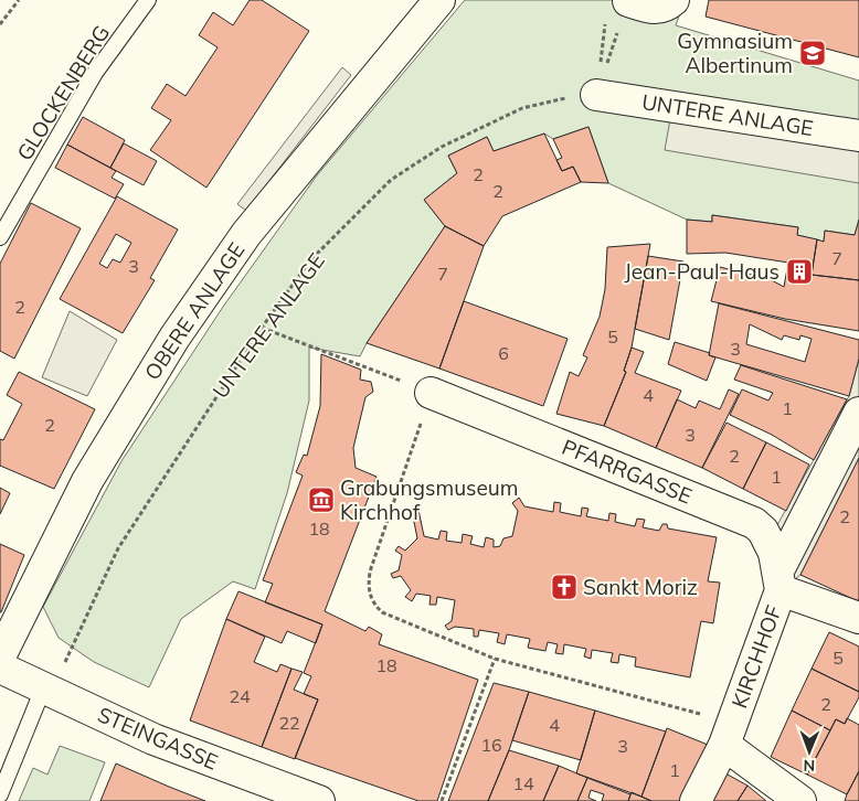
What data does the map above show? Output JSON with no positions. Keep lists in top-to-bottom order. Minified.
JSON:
{"streets":{"street":["UNTERE ANLAGE","OBERE ANLAGE","PFARRGASSE","KIRCHHOF","STEINGASSE"],"lane":["GLOCKENBERG"]},"crossings":[["PFARRGASSE","KIRCHHOF"]],"places":{"school or university":["Gymnasium Albertinum"],"building":["Jean-Paul-Haus"],"museum":["Grabungsmuseum Kirchhof"],"church":["Sankt Moriz"]},"house_numbers":["2","2","7","3","7","2","5","3","6","4","1","2","3","2","1","2","18","5","18","24","2","22","4","16","3","1","14"],"north":"bottom"}
